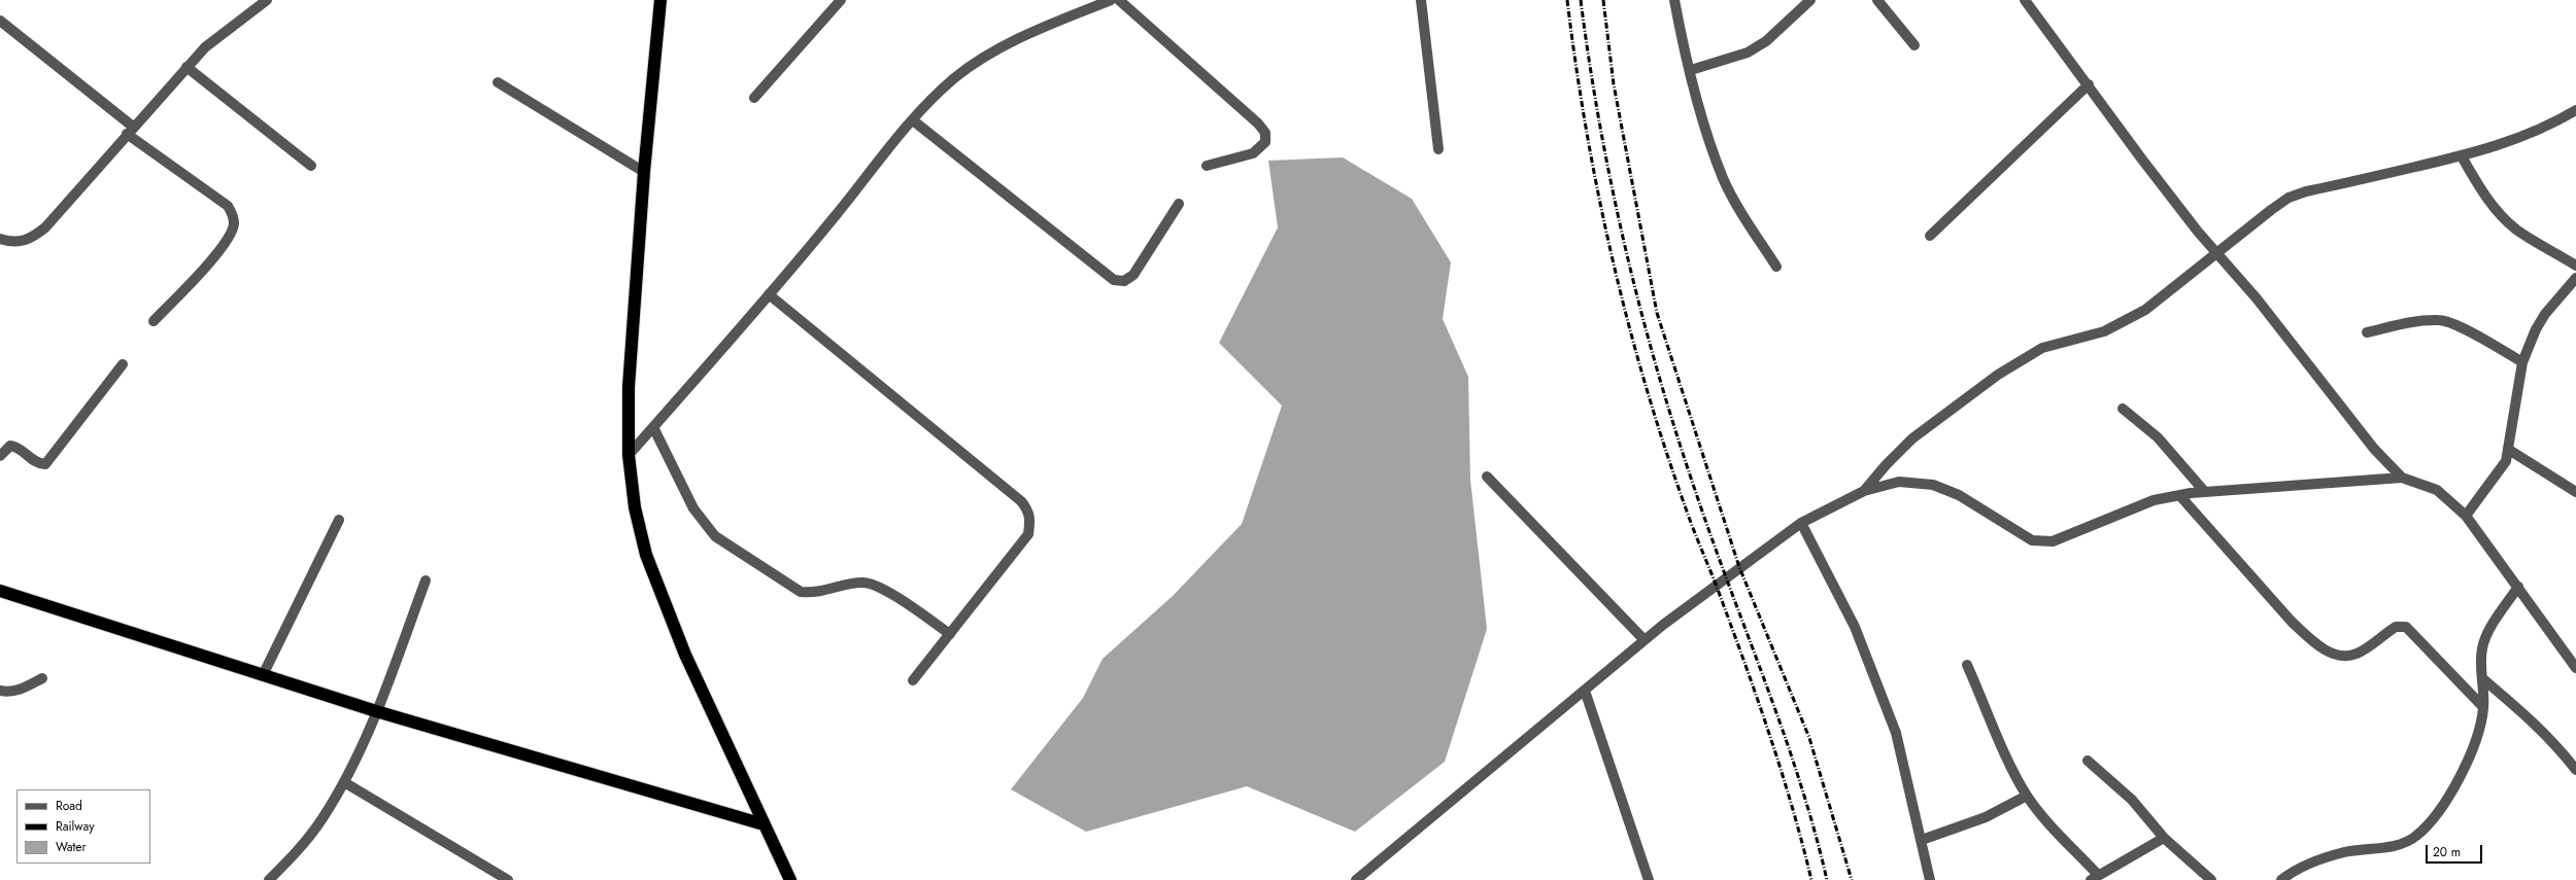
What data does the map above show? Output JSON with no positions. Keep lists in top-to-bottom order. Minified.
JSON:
{"legend":["Road","Railway","Water"],"scale_bar":"20 m"}
